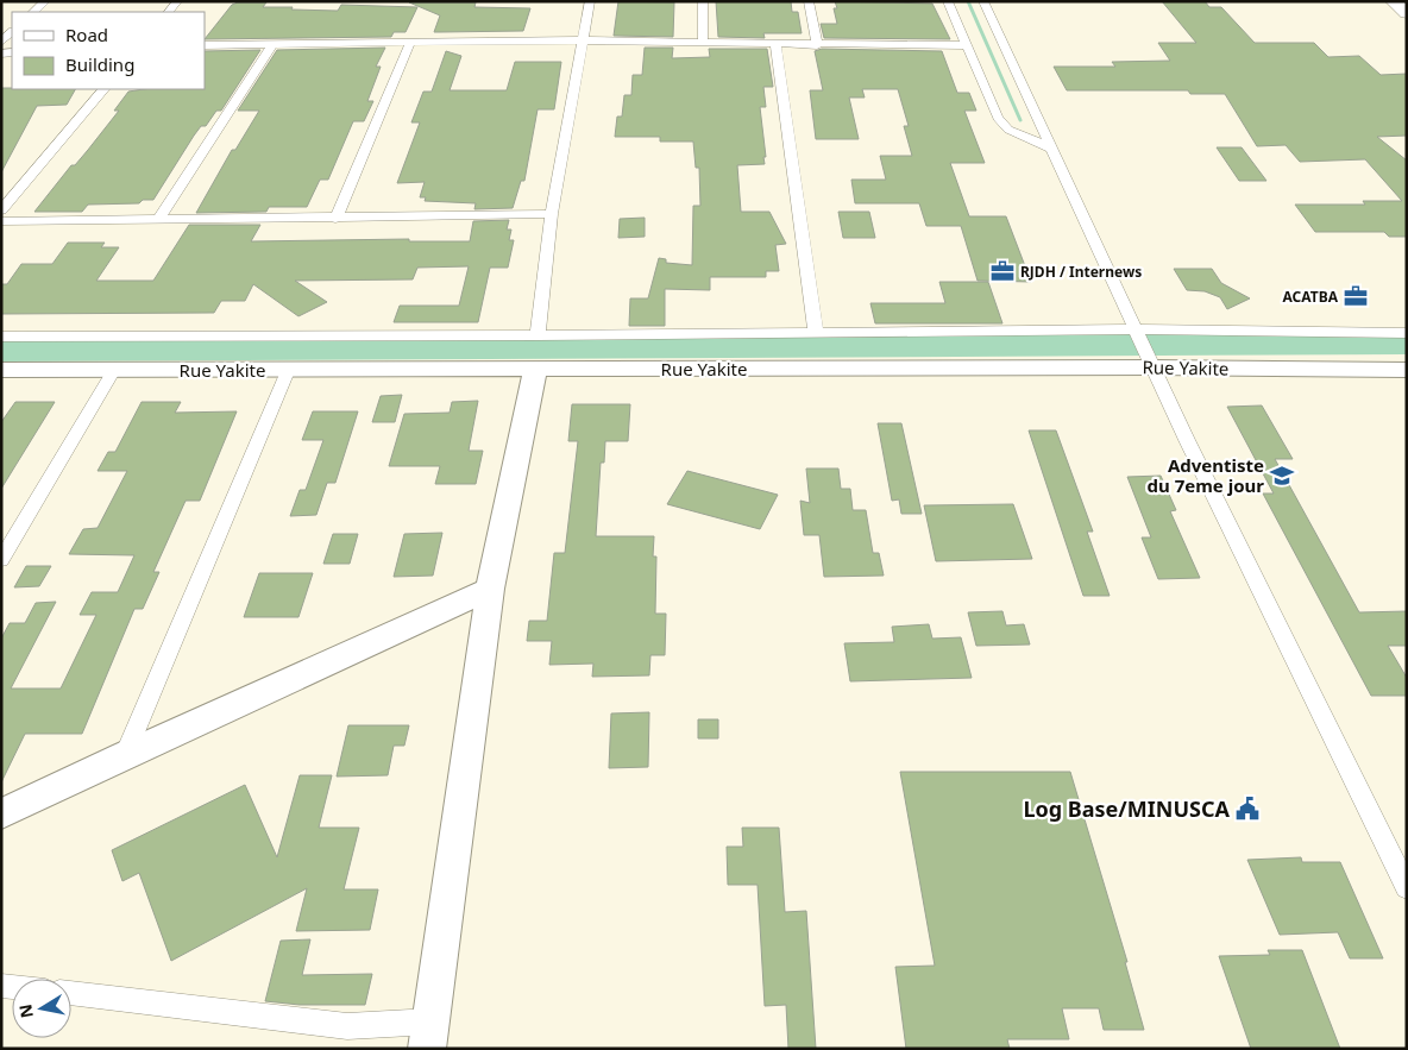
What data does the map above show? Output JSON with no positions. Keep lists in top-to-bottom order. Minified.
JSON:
{"streets":{"main road":["Rue Yakite"]},"places":{"office":["RJDH / Internews","ACATBA"],"school or university":["Adventiste du 7eme jour"],"public building":["Log Base/MINUSCA"]},"legend":["Road","Building"],"north":"left"}
